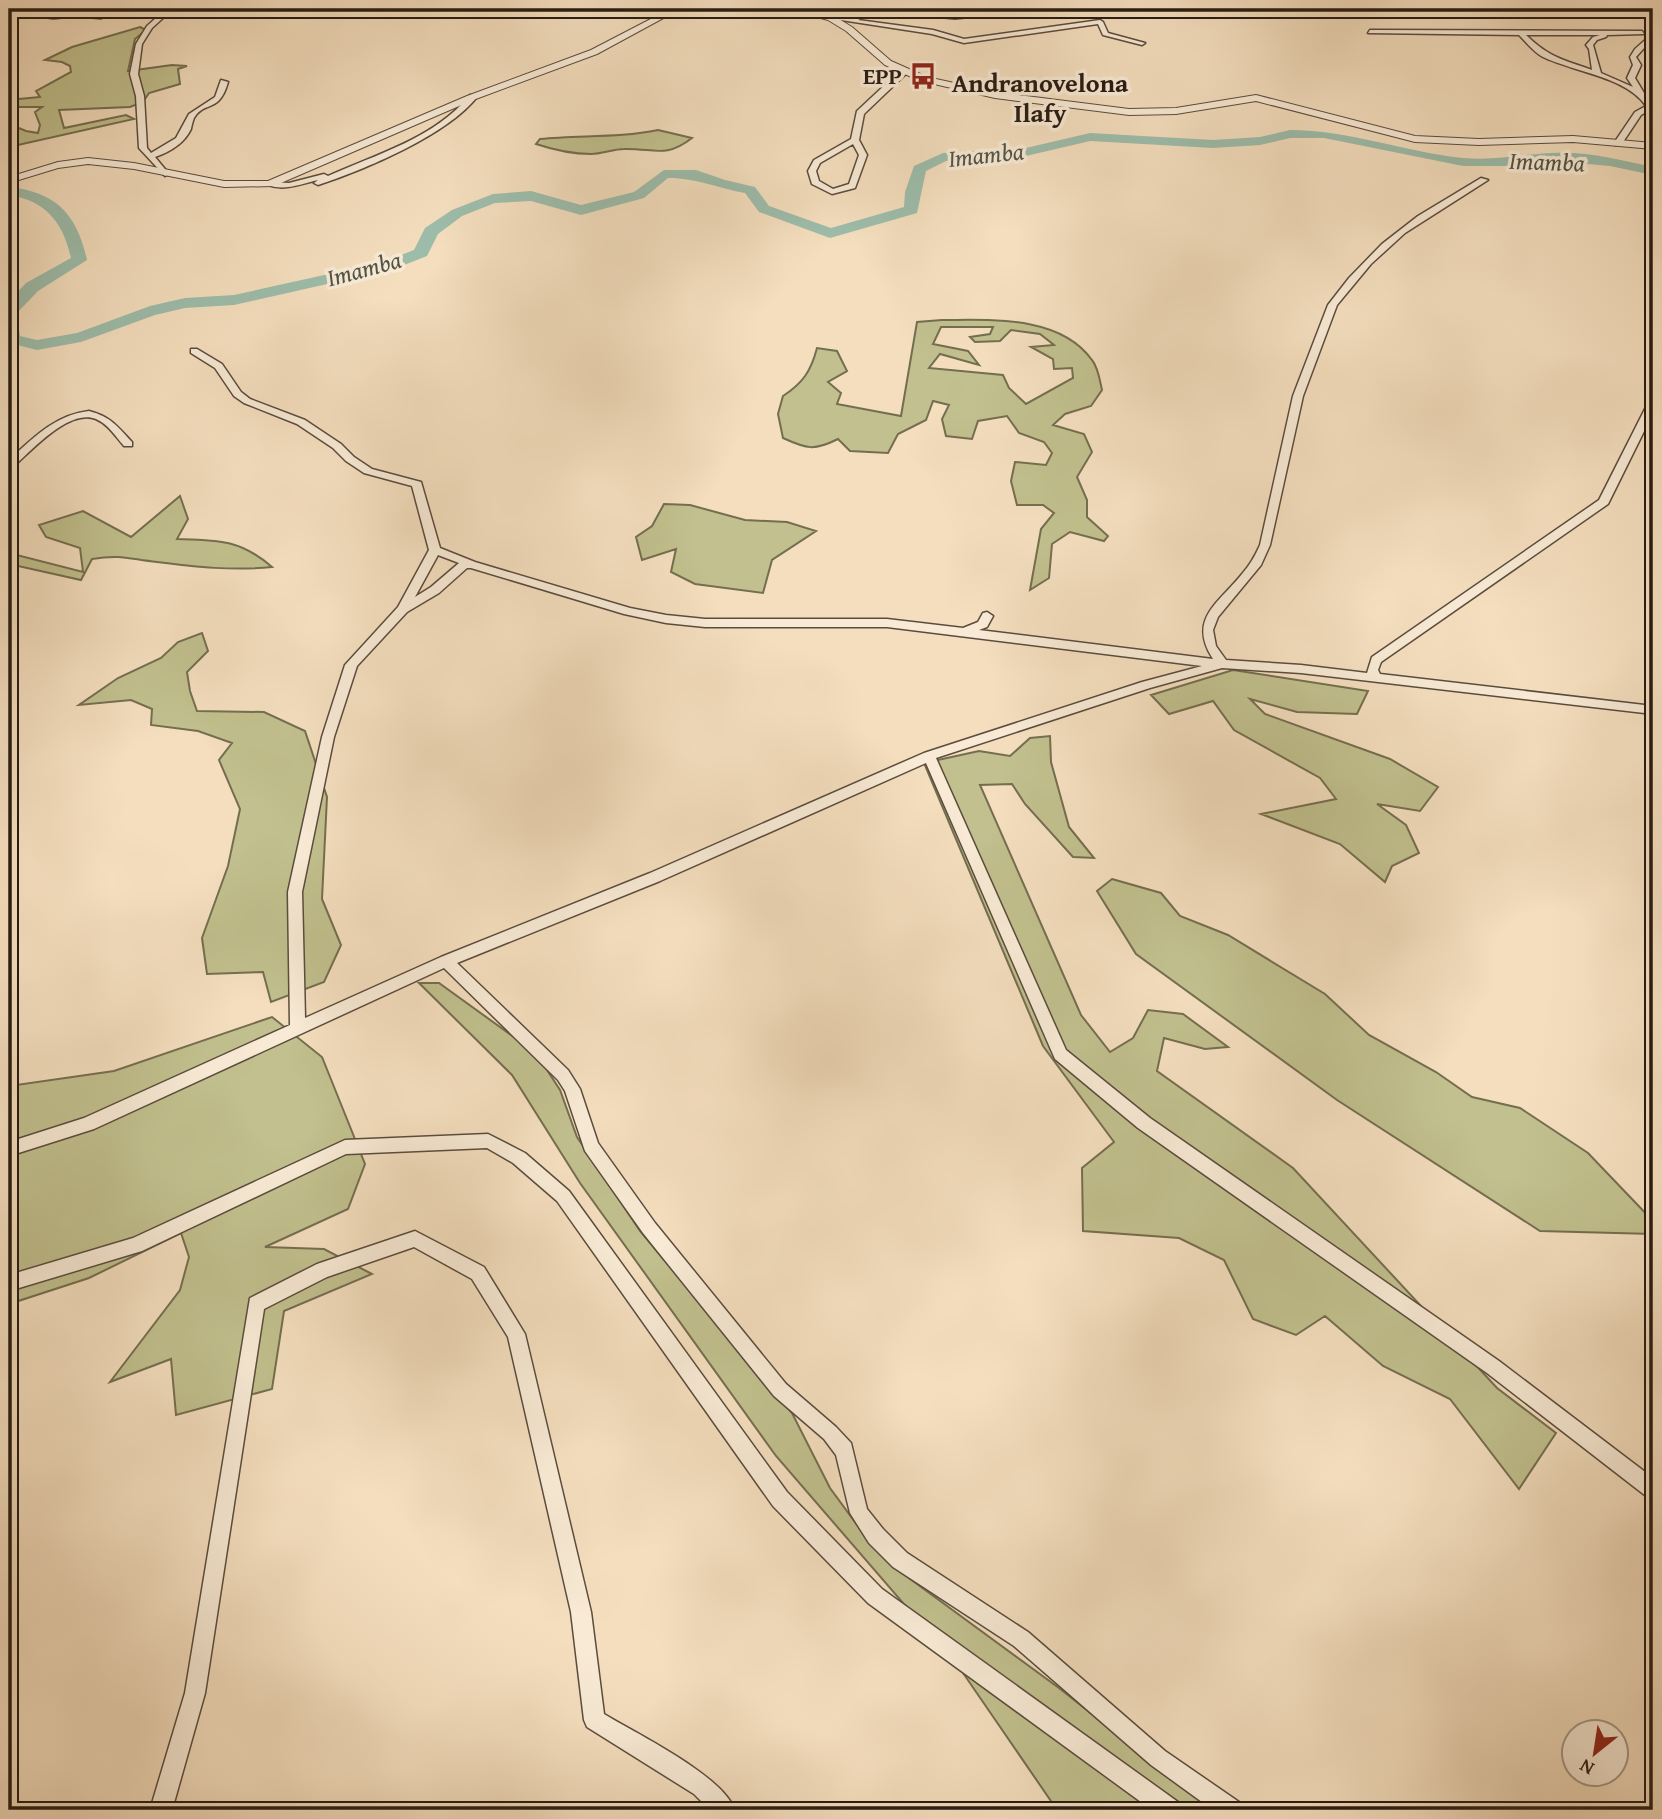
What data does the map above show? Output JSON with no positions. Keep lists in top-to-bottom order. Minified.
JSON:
{"districts":["Andranovelona Ilafy"],"water":["Imamba"],"places":{"bus stop":["EPP"]},"north":"bottom left"}
